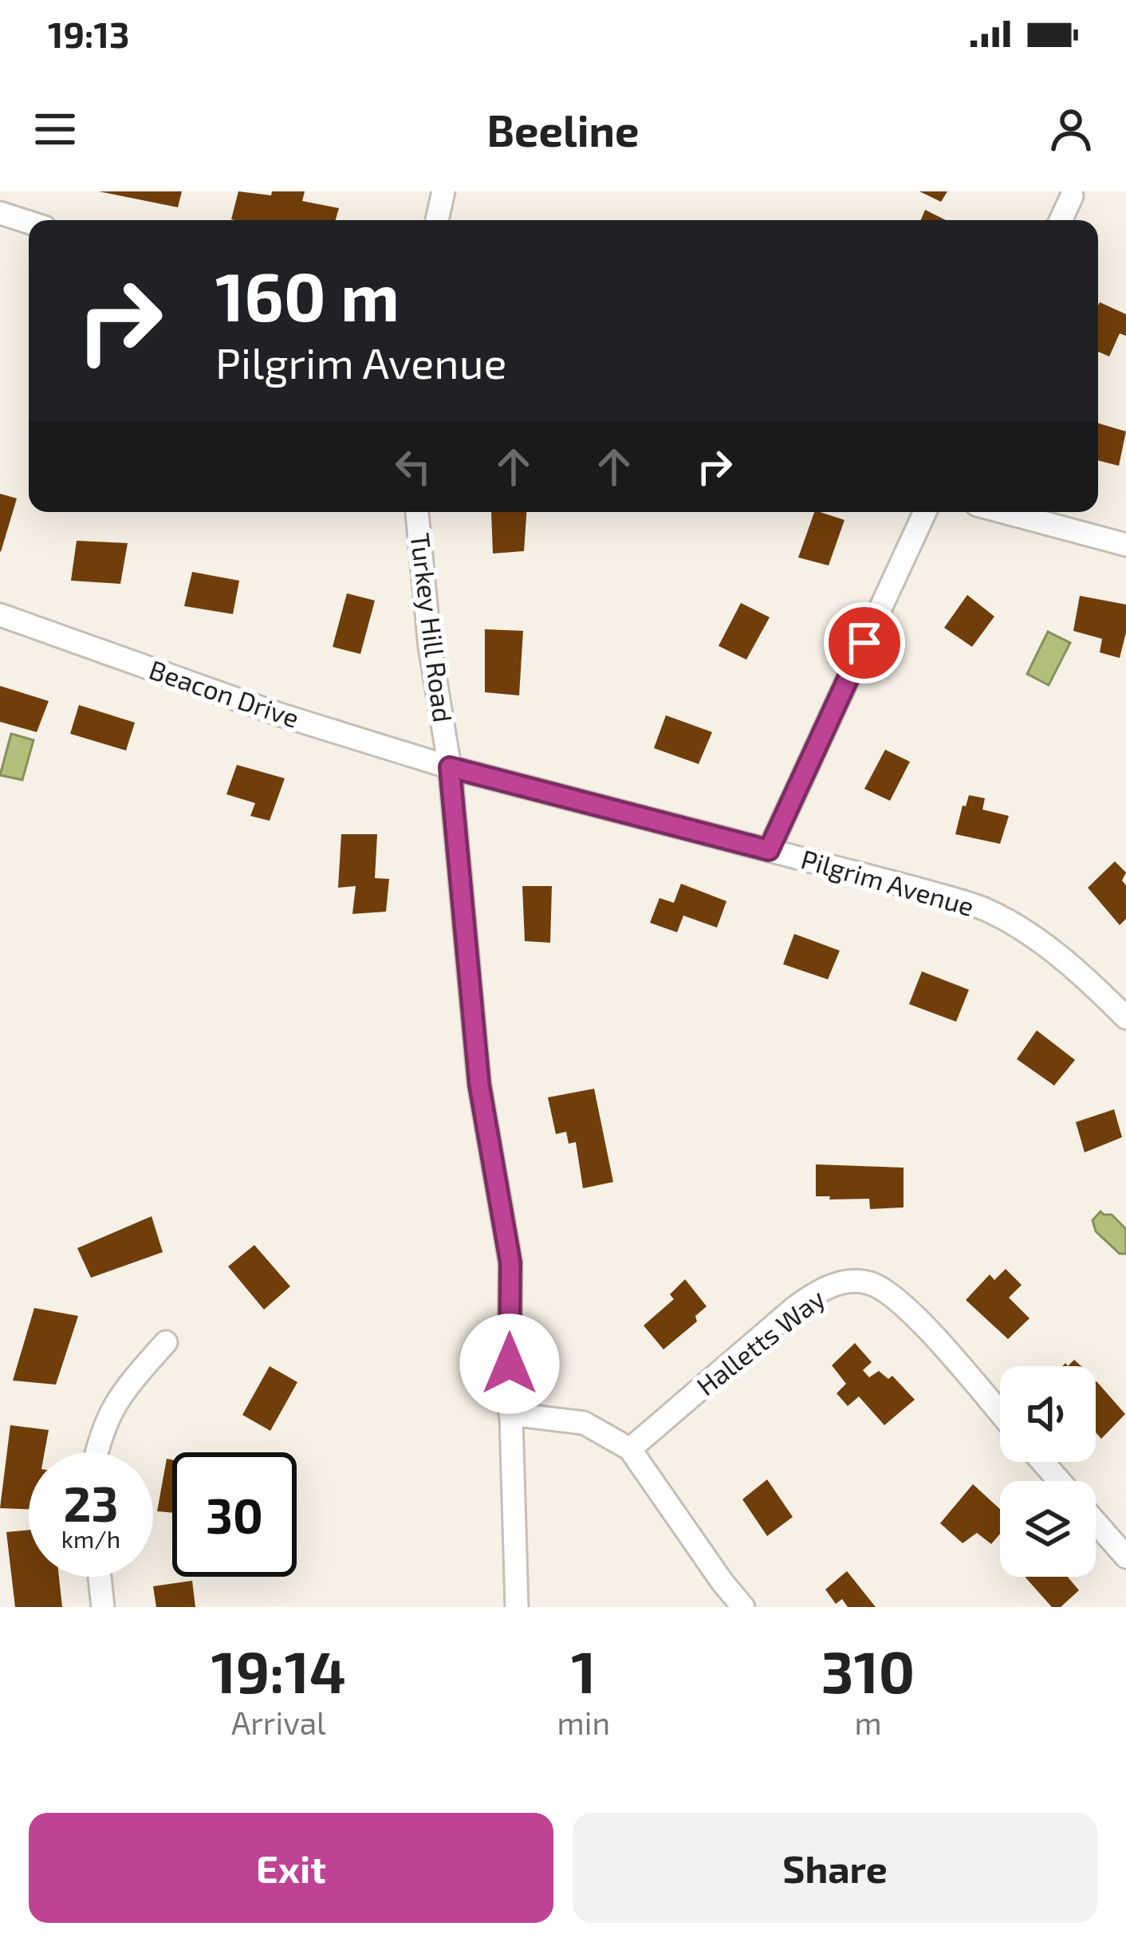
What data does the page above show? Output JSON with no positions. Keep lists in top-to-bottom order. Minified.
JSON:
{"streets":{"street":["Turkey Hill Road","Beacon Drive","Pilgrim Avenue","Halletts Way"]},"crossings":[["Turkey Hill Road","Beacon Drive"],["Turkey Hill Road","Pilgrim Avenue"],["Beacon Drive","Pilgrim Avenue"]],"page":{"status":"19:13","header":"Beeline","turn":["160 m","Pilgrim Avenue"],"speed":"23 km/h","limit":"30","eta":["19:14","Arrival","1","min","310","m"],"buttons":["Exit","Share"]}}
